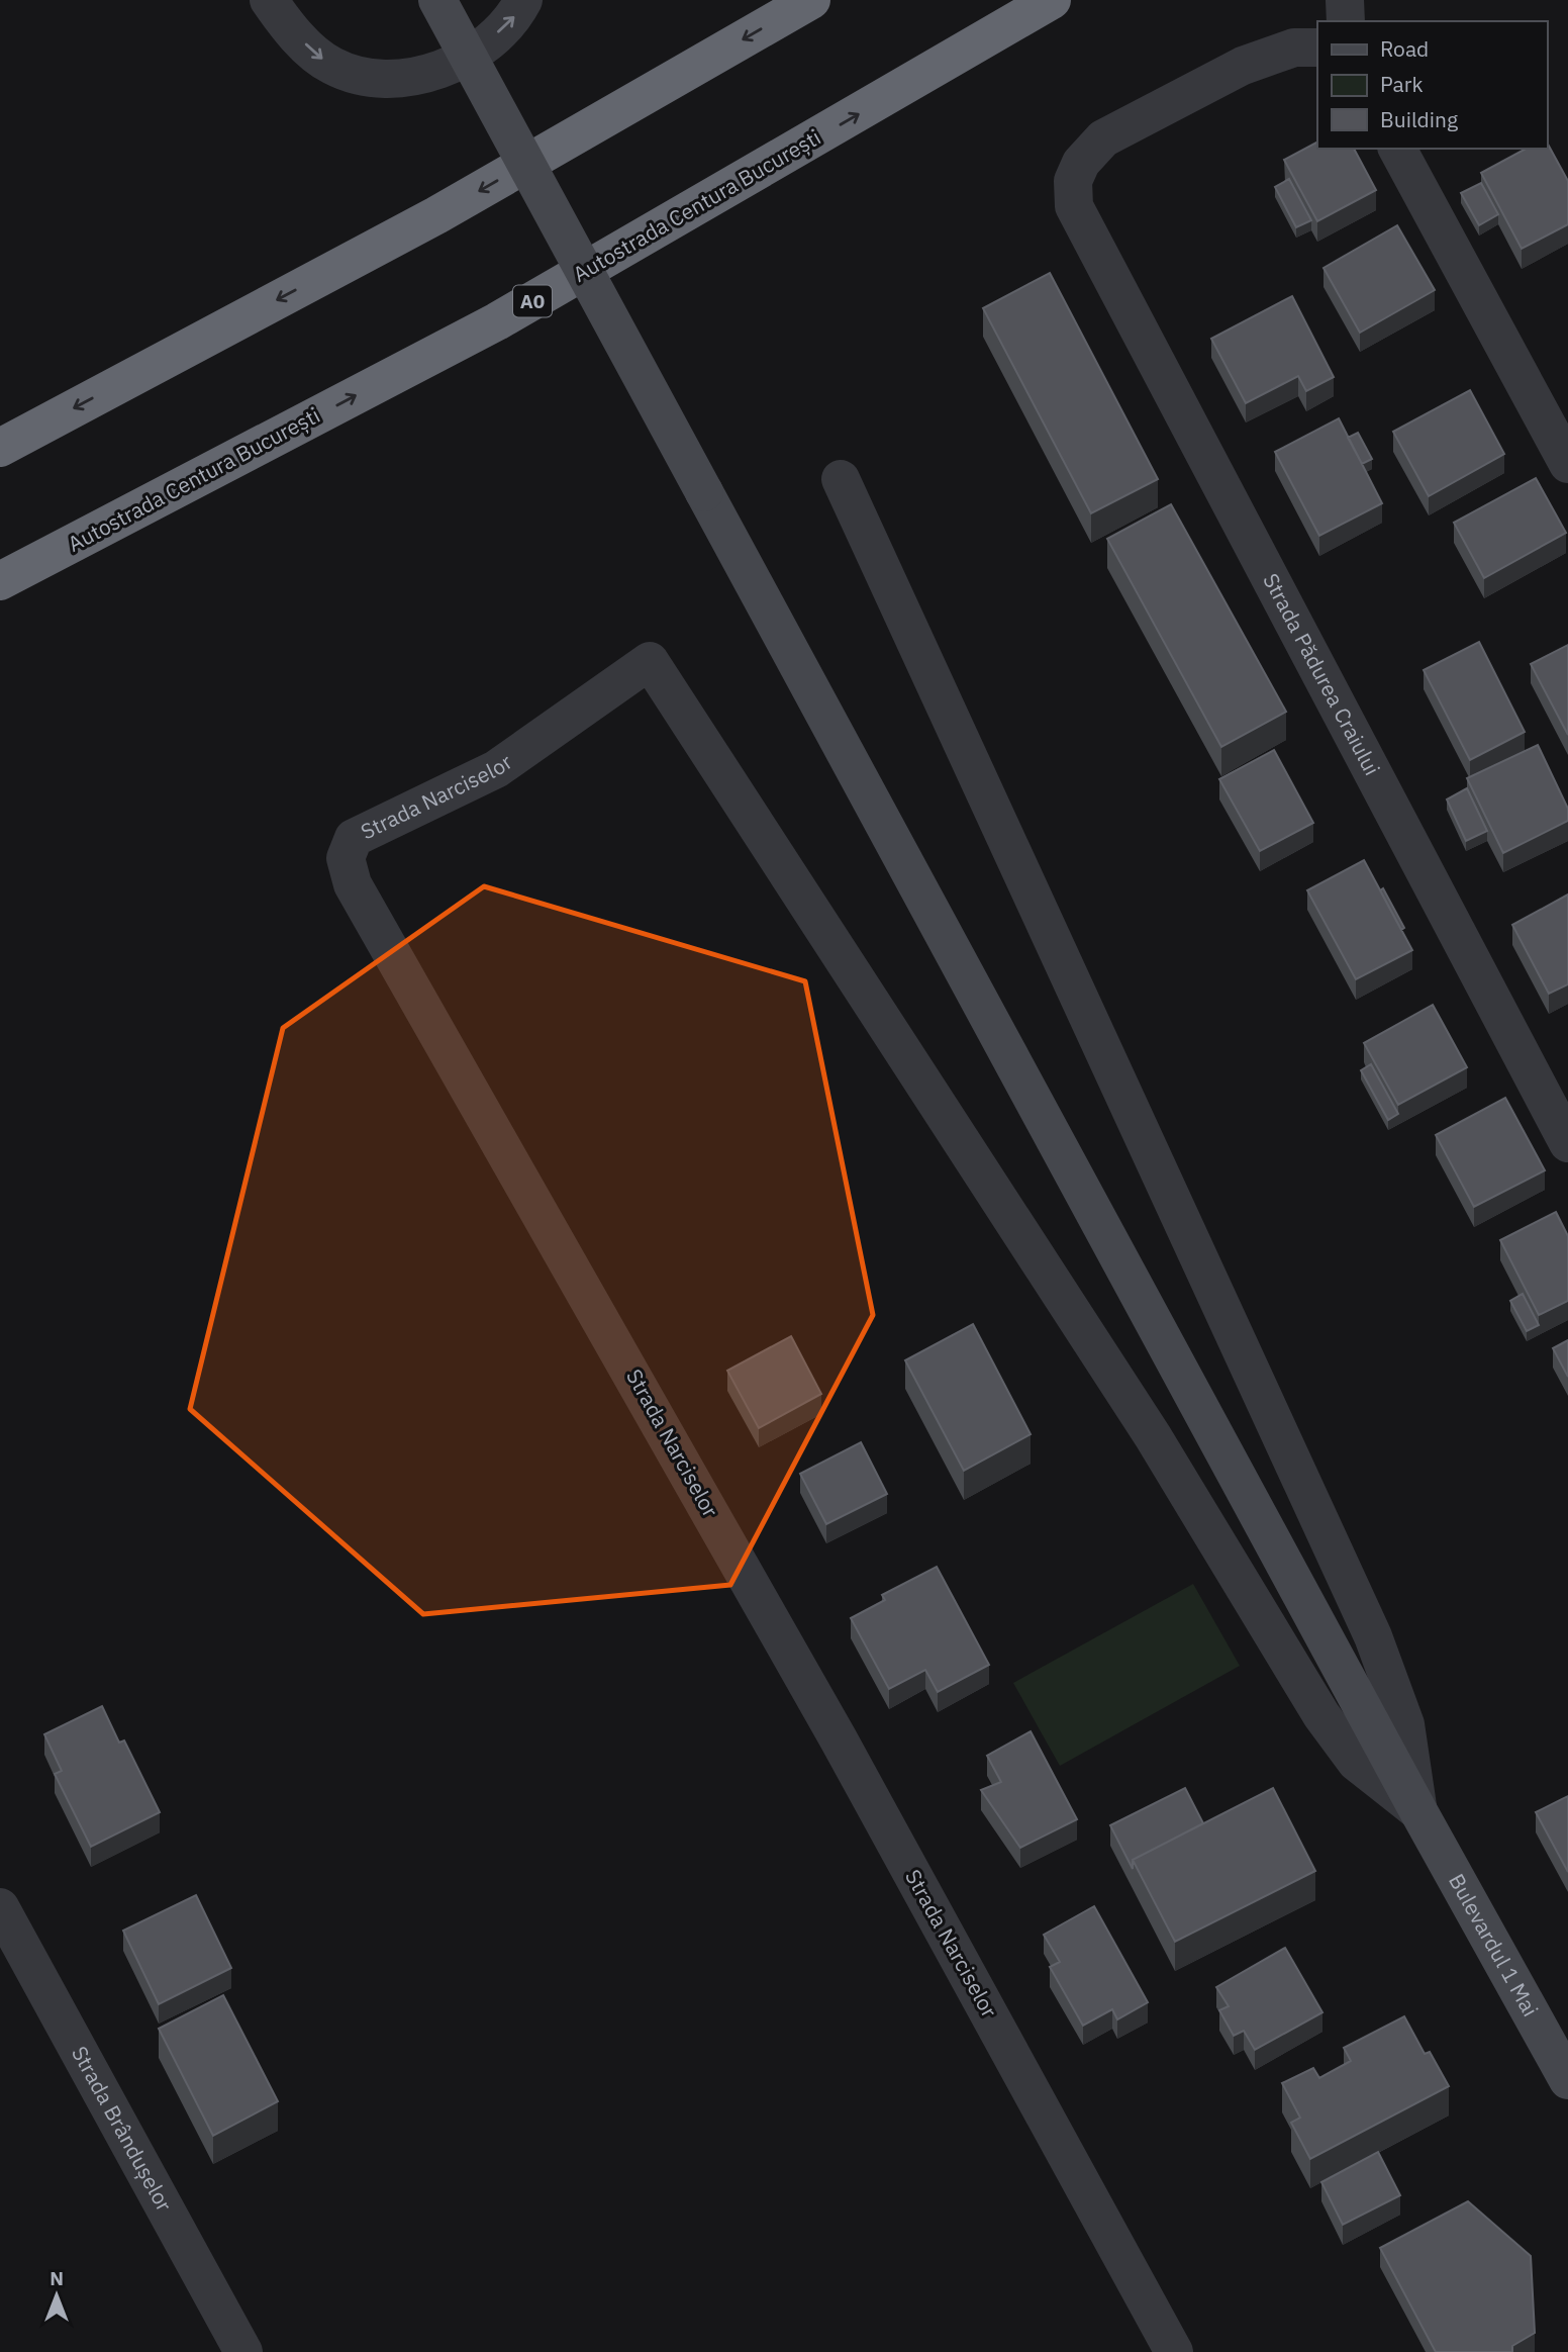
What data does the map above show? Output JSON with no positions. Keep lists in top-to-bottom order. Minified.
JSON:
{"streets":{"highway":["Autostrada Centura București","A0"],"main road":["Bulevardul 1 Mai"],"street":["Strada Pădurea Craiului","Strada Narciselor","Strada Brândușelor"]},"crossings":[["Strada Narciselor","Bulevardul 1 Mai"]],"legend":["Road","Park","Building"],"north":"top"}
